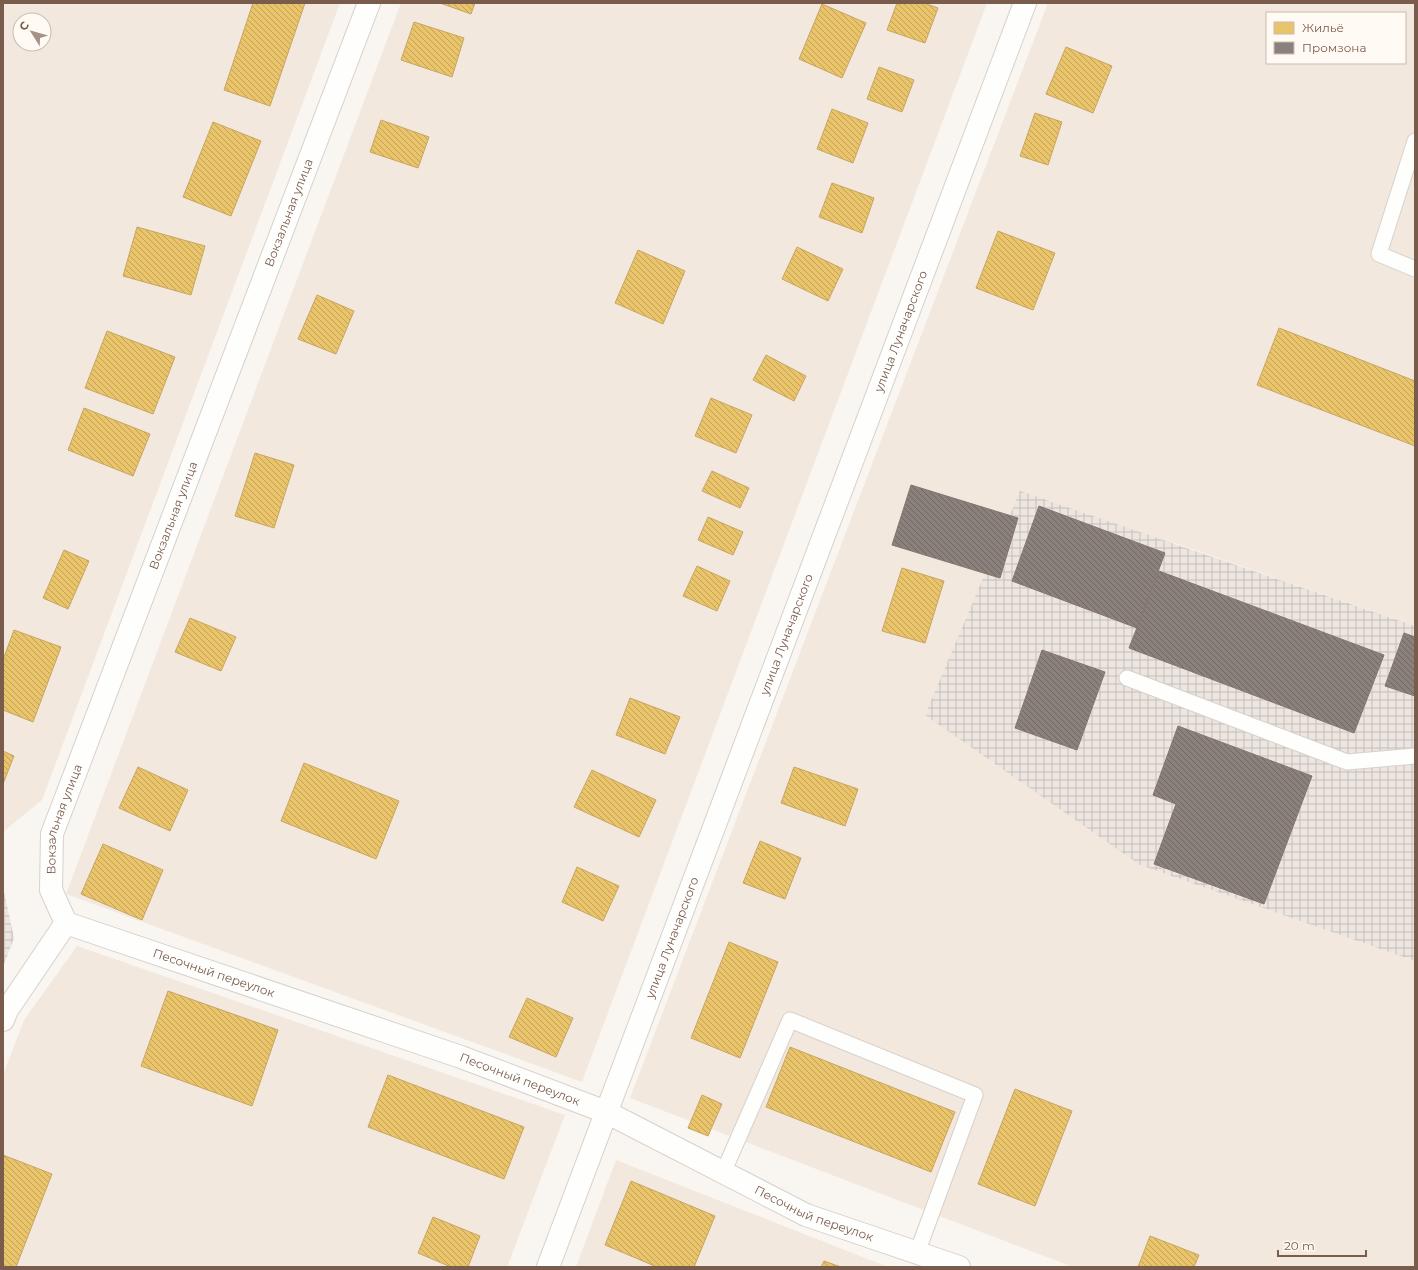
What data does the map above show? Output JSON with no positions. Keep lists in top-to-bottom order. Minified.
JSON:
{"streets":{"street":["Вокзальная улица","улица Луначарского","Песочный переулок"]},"crossings":[["Вокзальная улица","Песочный переулок"],["улица Луначарского","Песочный переулок"]],"legend":["Жильё","Промзона"],"scale_bar":"20 m","north":"top left"}
